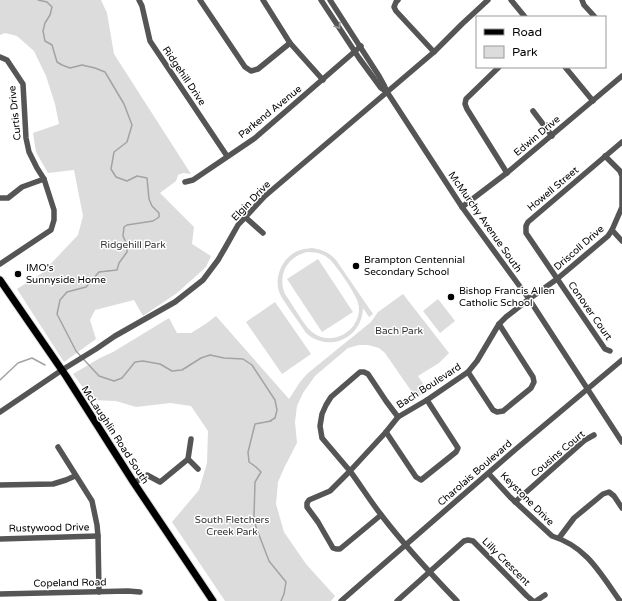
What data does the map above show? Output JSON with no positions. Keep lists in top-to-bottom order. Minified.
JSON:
{"streets":{"main road":["McLaughlin Road South"],"street":["Ridgehill Drive","Parkend Avenue","Curtis Drive","Edwin Drive","Howell Street","Elgin Drive","McMurchy Avenue South","Driscoll Drive","Conover Court","Bach Boulevard","Cousins Court","Charolais Boulevard","Keystone Drive","Rustywood Drive","Lilly Crescent","Copeland Road"]},"crossings":[["Ridgehill Drive","Parkend Avenue"],["Parkend Avenue","McMurchy Avenue South"],["Edwin Drive","McMurchy Avenue South"],["Howell Street","Driscoll Drive"],["Howell Street","Conover Court"],["Elgin Drive","McMurchy Avenue South"],["Elgin Drive","McLaughlin Road South"],["McMurchy Avenue South","Driscoll Drive"],["McMurchy Avenue South","Bach Boulevard"],["McMurchy Avenue South","Charolais Boulevard"],["Driscoll Drive","Conover Court"],["Driscoll Drive","Bach Boulevard"],["Cousins Court","Keystone Drive"],["Charolais Boulevard","Keystone Drive"]],"parks":["Ridgehill Park","Bach Park","South Fletchers Creek Park"],"places":["Brampton Centennial Secondary School","IMO's Sunnyside Home","Bishop Francis Allen Catholic School"],"legend":["Road","Park"]}
